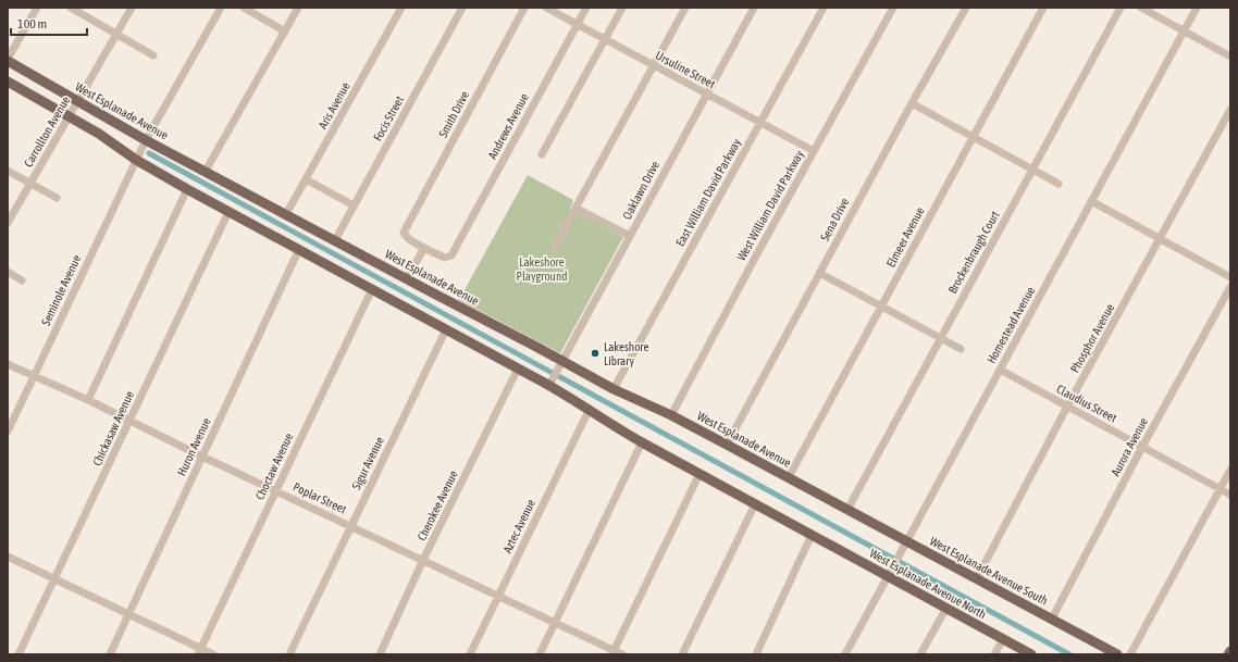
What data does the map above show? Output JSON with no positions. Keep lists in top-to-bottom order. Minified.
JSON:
{"streets":{"main road":["West Esplanade Avenue","West Esplanade Avenue South","West Esplanade Avenue North"],"street":["Ursuline Street","Aris Avenue","Smith Drive","Focis Street","Andrews Avenue","Carrollton Avenue","Oaklawn Drive","East William David Parkway","West William David Parkway","Sena Drive","Elmeer Avenue","Brockenbraugh Court","Seminole Avenue","Homestead Avenue","Phosphor Avenue","Claudius Street","Chickasaw Avenue","Huron Avenue","Aurora Avenue","Sigur Avenue","Choctaw Avenue","Poplar Street","Cherokee Avenue","Aztec Avenue"]},"crossings":[["Ursuline Street","Andrews Avenue"],["Ursuline Street","Oaklawn Drive"],["Ursuline Street","East William David Parkway"],["Ursuline Street","West William David Parkway"],["Aris Avenue","West Esplanade Avenue"],["West Esplanade Avenue","Focis Street"],["West Esplanade Avenue","Carrollton Avenue"],["West Esplanade Avenue","Oaklawn Drive"],["West Esplanade Avenue","East William David Parkway"],["West Esplanade Avenue","West William David Parkway"],["West Esplanade Avenue","Sena Drive"],["West Esplanade Avenue","Elmeer Avenue"],["West Esplanade Avenue","Brockenbraugh Court"],["West Esplanade Avenue","Seminole Avenue"],["West Esplanade Avenue","West Esplanade Avenue South"],["Smith Drive","Andrews Avenue"],["Brockenbraugh Court","West Esplanade Avenue South"],["Seminole Avenue","Poplar Street"],["Homestead Avenue","Claudius Street"],["Homestead Avenue","West Esplanade Avenue South"],["Homestead Avenue","West Esplanade Avenue North"],["Phosphor Avenue","Claudius Street"],["Phosphor Avenue","West Esplanade Avenue South"],["Claudius Street","Aurora Avenue"],["Chickasaw Avenue","Poplar Street"],["Huron Avenue","Poplar Street"],["Aurora Avenue","West Esplanade Avenue South"],["Sigur Avenue","Poplar Street"],["Choctaw Avenue","Poplar Street"],["Poplar Street","Cherokee Avenue"],["Poplar Street","Aztec Avenue"]],"parks":["Lakeshore Playground"],"places":["Lakeshore Library"],"scale_bar":"100 m"}
